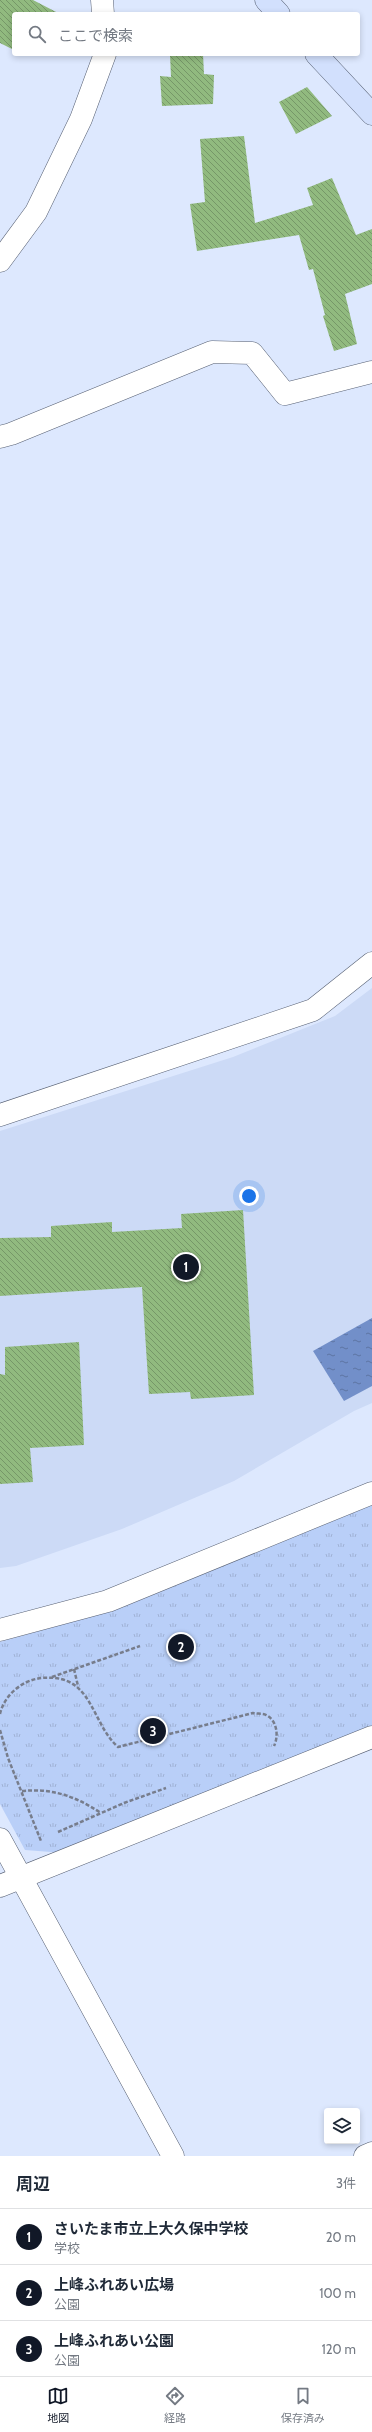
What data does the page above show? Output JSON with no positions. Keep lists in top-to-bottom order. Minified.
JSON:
{"page":{"search":"ここで検索","pins":["1","2","3"],"heading":["周辺","3件"],"list":[{"mark":"1","name":"さいたま市立上大久保中学校","note":"学校","value":"20 m"},{"mark":"2","name":"上峰ふれあい広場","note":"公園","value":"100 m"},{"mark":"3","name":"上峰ふれあい公園","note":"公園","value":"120 m"}],"nav":["地図","経路","保存済み"]}}
